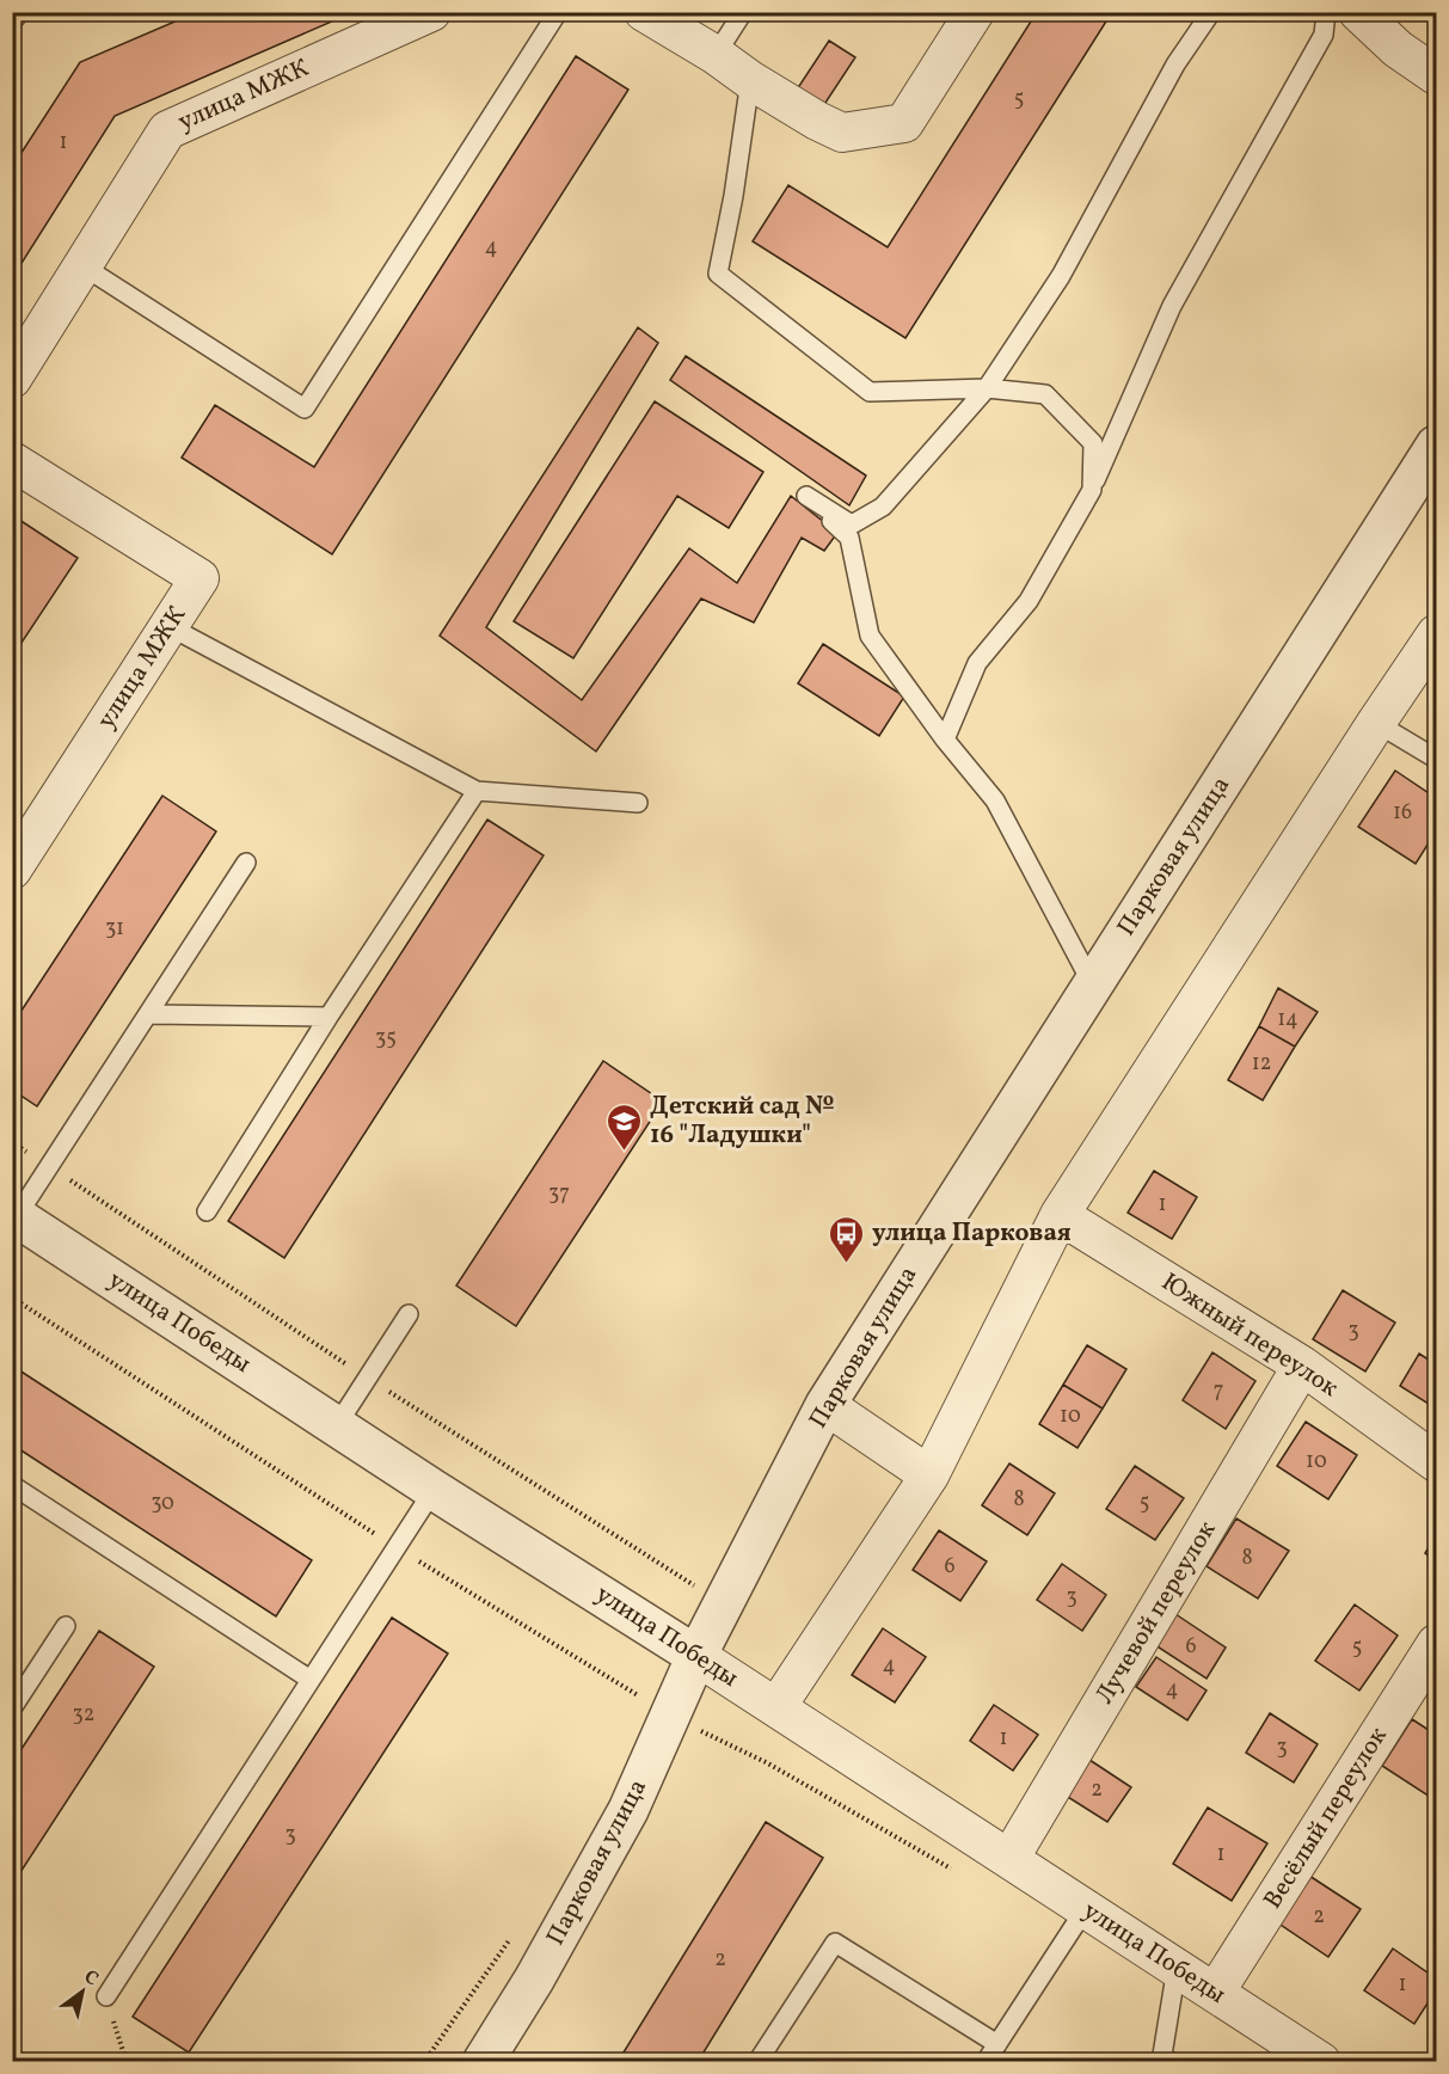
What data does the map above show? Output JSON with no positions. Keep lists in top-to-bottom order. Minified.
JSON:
{"streets":{"street":["улица МЖК","Парковая улица","улица Победы","Южный переулок","Лучевой переулок","Весёлый переулок"]},"crossings":[["Парковая улица","улица Победы"],["улица Победы","Лучевой переулок"],["улица Победы","Весёлый переулок"],["Южный переулок","Лучевой переулок"]],"places":{"school or university":["Детский сад № 16 \"Ладушки\""],"bus stop":["улица Парковая"]},"house_numbers":["5","1","4","16","31","14","35","12","37","1","3","7","10","10","8","30","5","8","6","3","6","5","4","4","32","1","3","2","3","1","2","2","1"],"north":"top right"}
